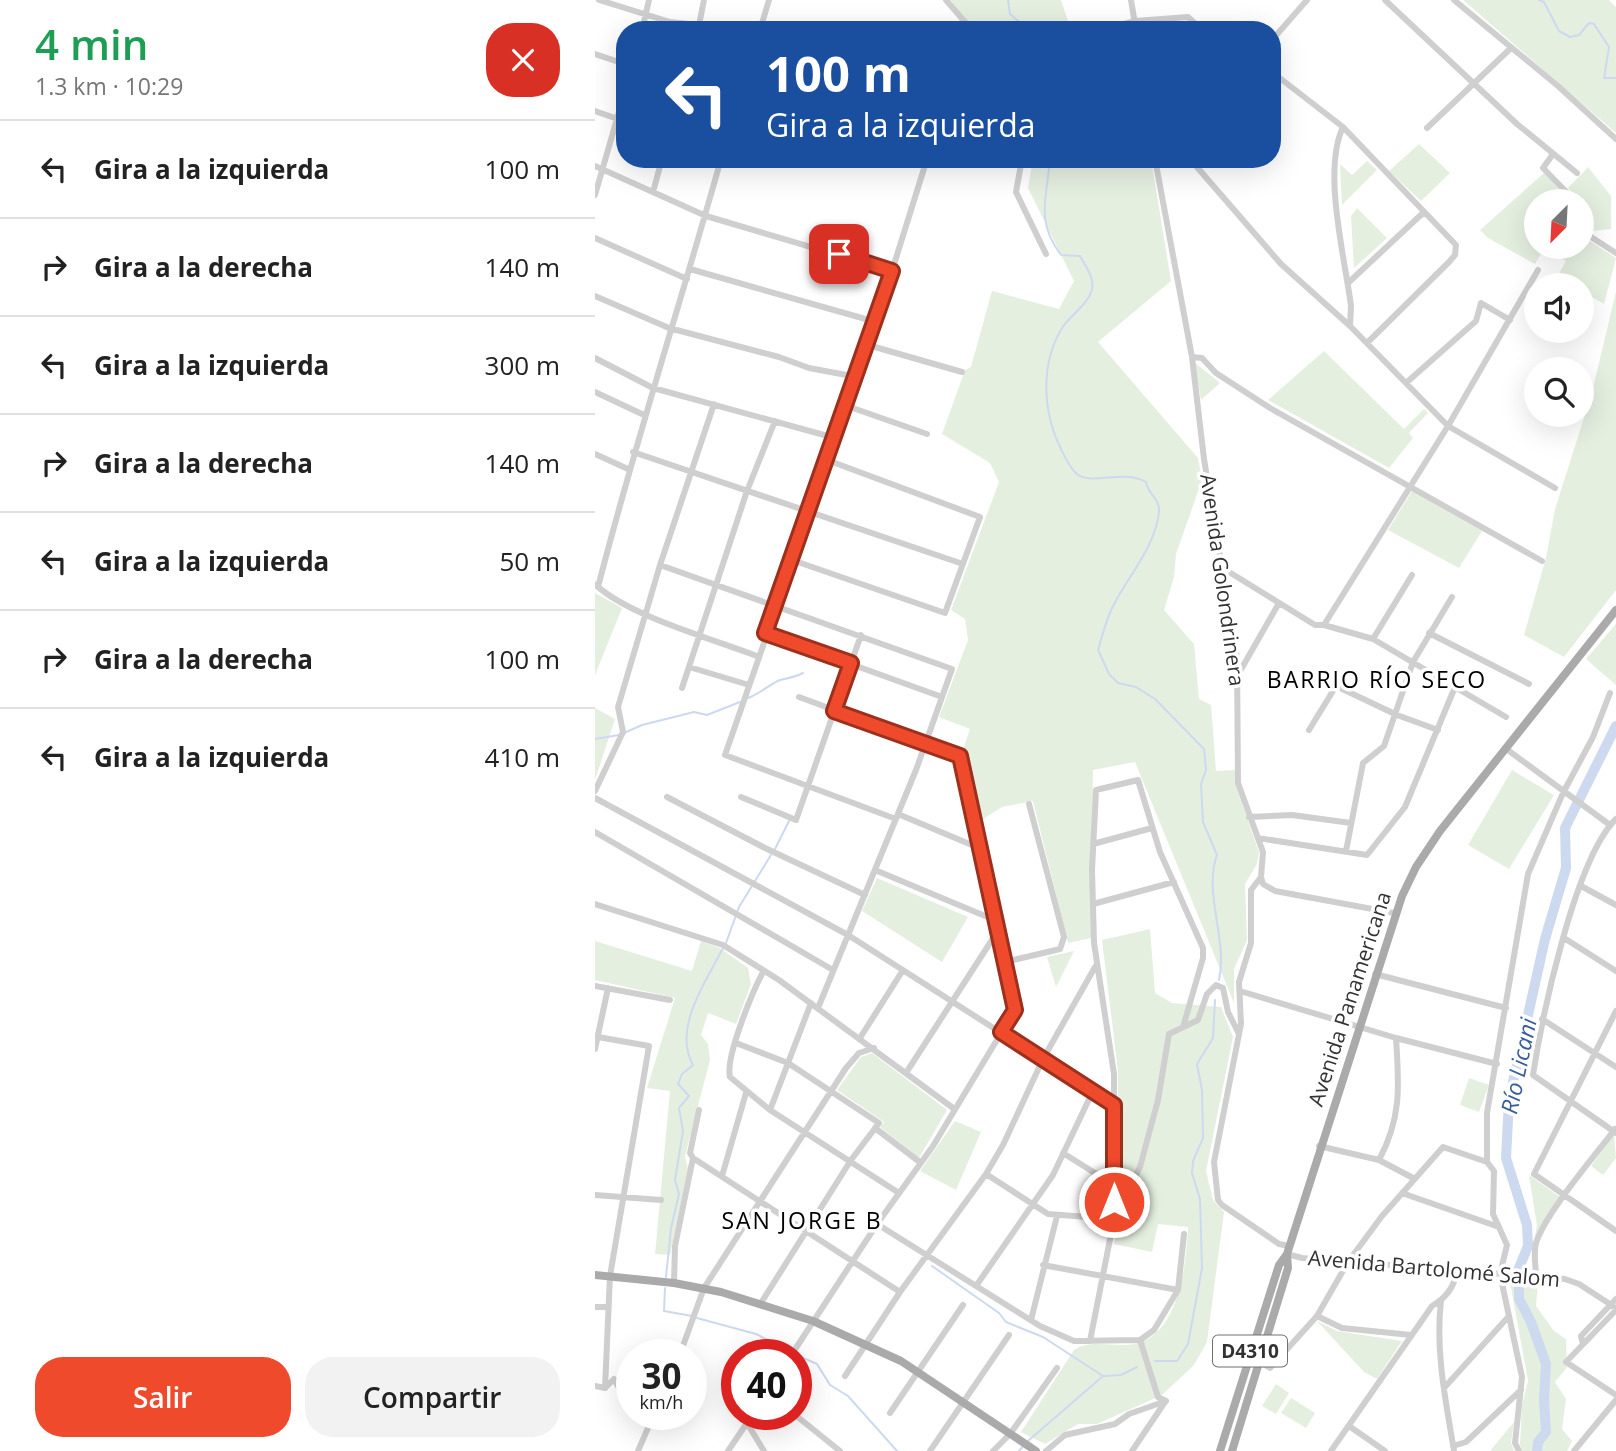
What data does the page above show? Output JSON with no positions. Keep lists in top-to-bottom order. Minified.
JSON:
{"streets":{"main road":["Avenida Panamericana","D4310"],"street":["Avenida Golondrinera","Avenida Bartolomé Salom"]},"crossings":[["Avenida Golondrinera","Avenida Panamericana"],["Avenida Golondrinera","Avenida Bartolomé Salom"],["Avenida Panamericana","Avenida Bartolomé Salom"]],"districts":["BARRIO RÍO SECO","SAN JORGE B"],"water":["Río Licani"],"north":"bottom left","page":{"heading":["4 min","1.3 km · 10:29"],"turn":["100 m","Gira a la izquierda"],"list":[{"name":"Gira a la izquierda","value":"100 m"},{"name":"Gira a la derecha","value":"140 m"},{"name":"Gira a la izquierda","value":"300 m"},{"name":"Gira a la derecha","value":"140 m"},{"name":"Gira a la izquierda","value":"50 m"},{"name":"Gira a la derecha","value":"100 m"},{"name":"Gira a la izquierda","value":"410 m"}],"speed":"30 km/h","limit":"40","buttons":["Salir","Compartir"]}}
